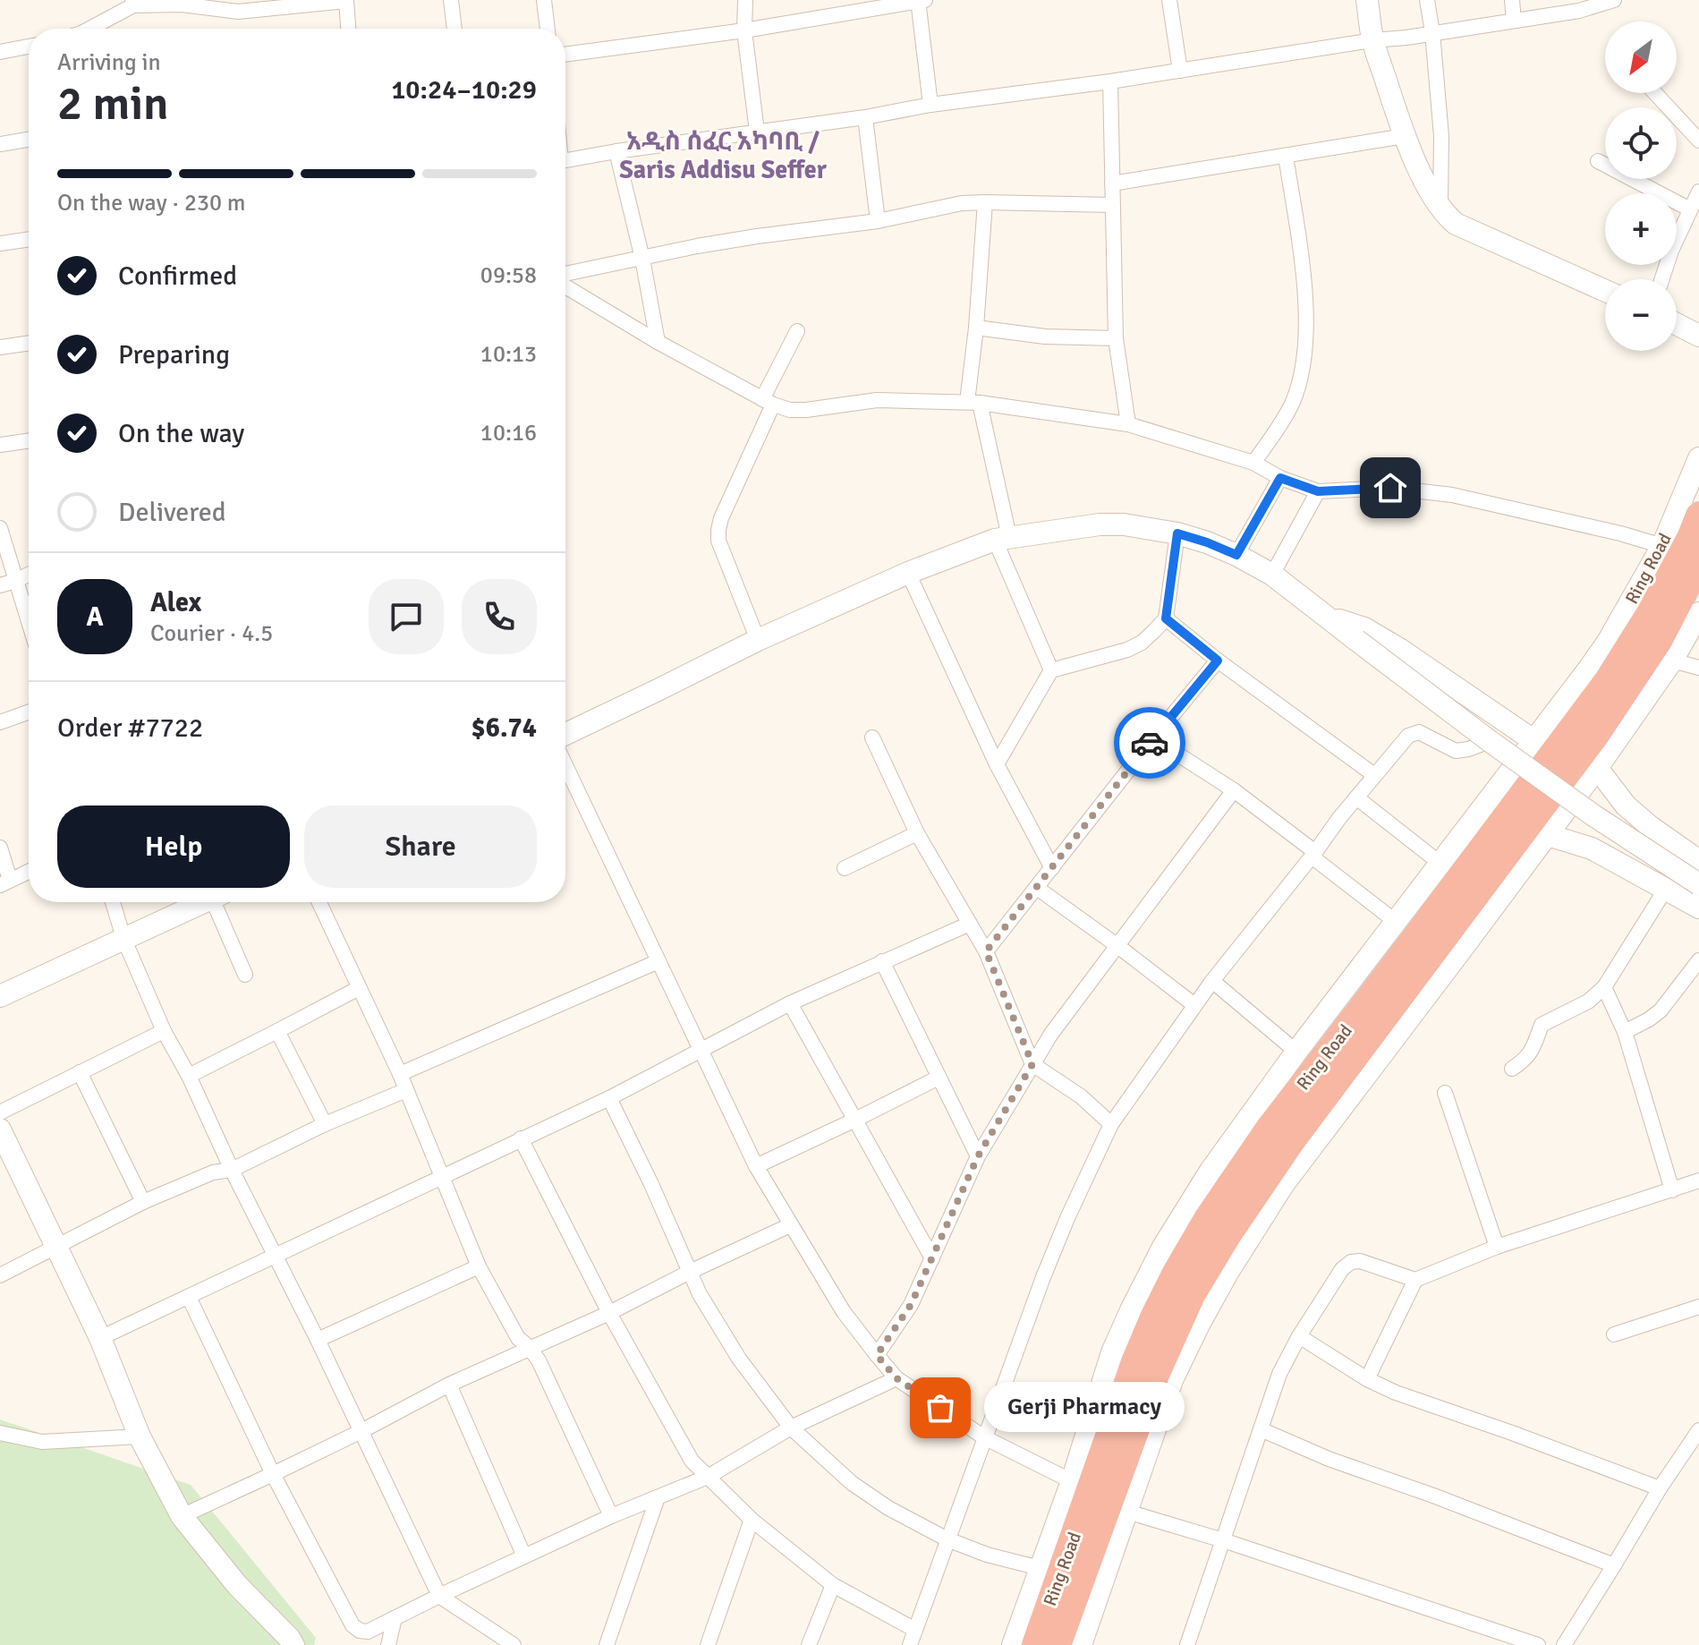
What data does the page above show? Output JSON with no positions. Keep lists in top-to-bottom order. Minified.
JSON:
{"streets":{"highway":["Ring Road"]},"districts":["አዲስ ሰፈር አካባቢ / Saris Addisu Seffer"],"places":["Gerji Pharmacy"],"north":"bottom left","page":{"map_buttons":["+","−"],"heading":["2 min","Arriving in","10:24–10:29"],"panel":["Alex","Courier · 4.5","Order #7722","$6.74"],"bar":"On the way · 230 m","list":[["Confirmed","09:58"],["Preparing","10:13"],["On the way","10:16"],"Delivered"],"round":"A","buttons":["Help","Share"],"bubble":"Gerji Pharmacy"}}
